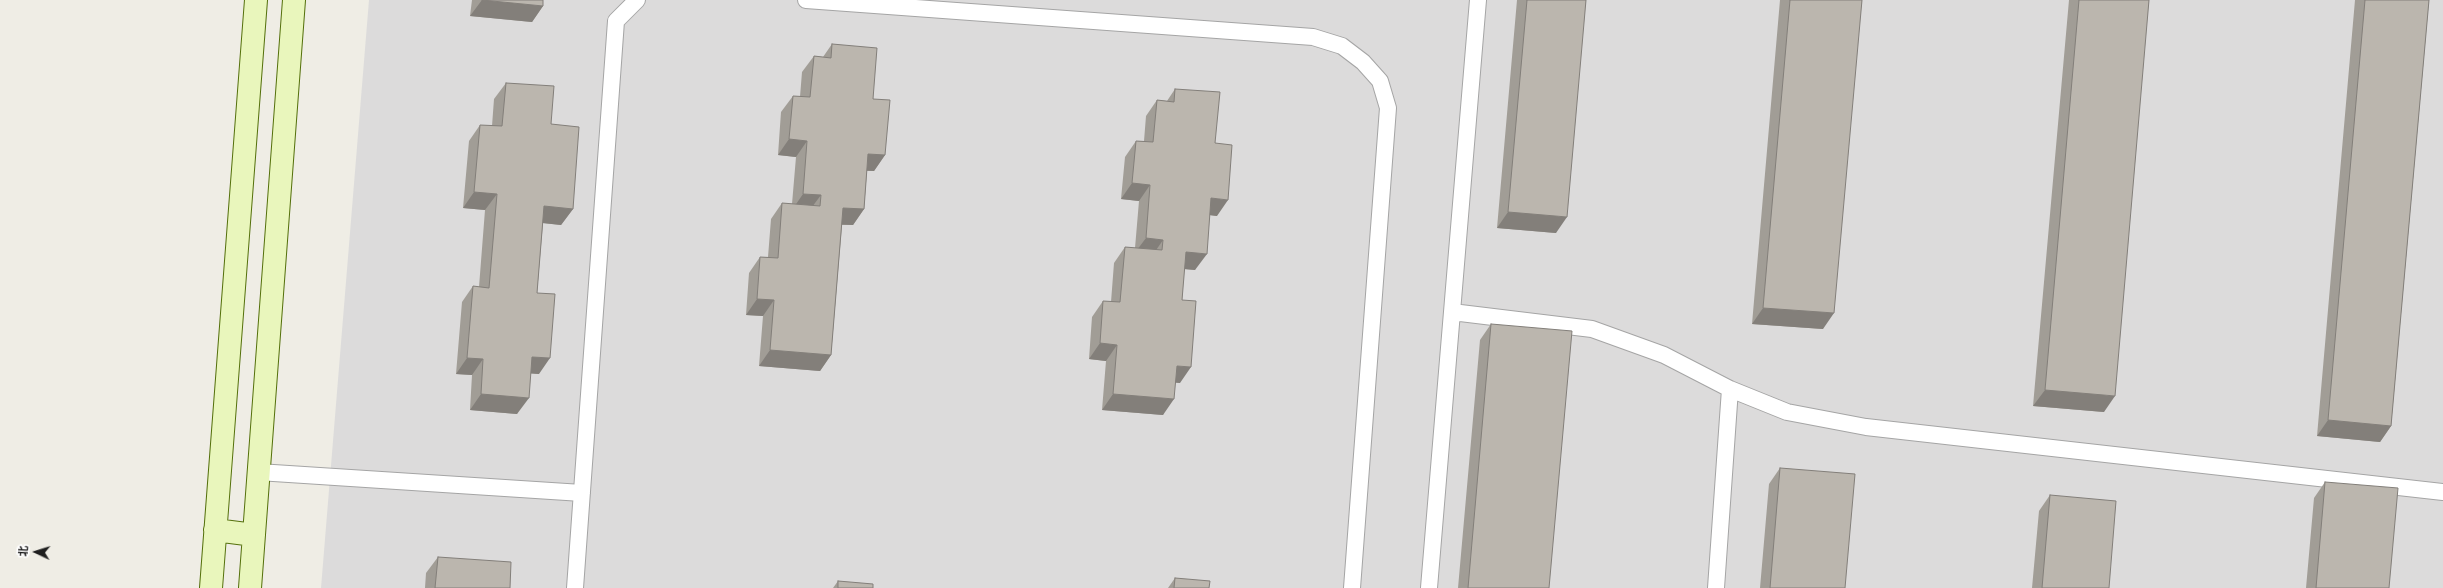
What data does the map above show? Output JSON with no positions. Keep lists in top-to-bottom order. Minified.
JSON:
{"north":"left"}
